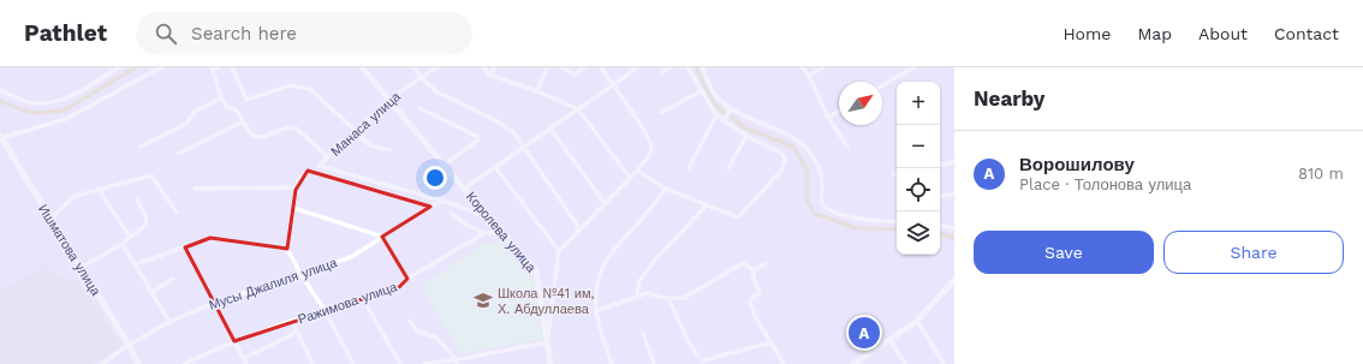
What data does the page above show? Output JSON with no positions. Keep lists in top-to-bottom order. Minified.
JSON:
{"streets":{"main road":["Королева улица","Ишматова улица"],"street":["Манаса улица","Мусы Джалиля улица","Ражимова улица"]},"crossings":[["Манаса улица","Королева улица"],["Манаса улица","Мусы Джалиля улица"],["Ишматова улица","Мусы Джалиля улица"]],"places":{"school or university":["Школа №41 им, Х. Абдуллаева"]},"north":"top right","page":{"header":"Pathlet","search":"Search here","nav":["Home","Map","About","Contact"],"heading":"Nearby","map_buttons":["+","−"],"list":[{"mark":"A","name":"Ворошилову","note":"Place · Толонова улица","value":"810 m"}],"buttons":["Save","Share"],"pins":"A"}}
